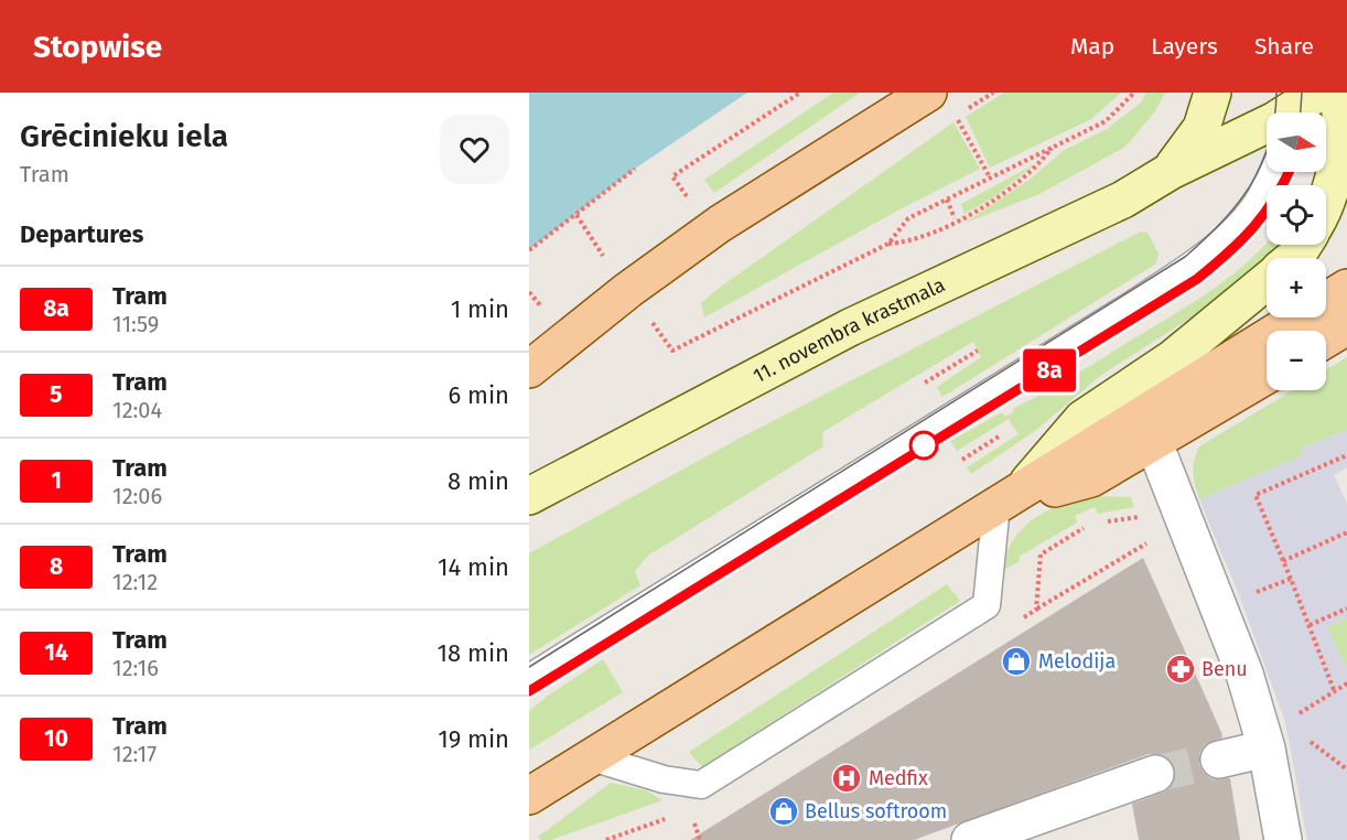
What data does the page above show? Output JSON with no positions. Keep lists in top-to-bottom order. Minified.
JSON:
{"streets":{"main road":["11. novembra krastmala"]},"places":{"shop":["Melodija","Bellus softroom"],"pharmacy":["Benu"],"hospital":["Medfix"]},"lines":["tram line 8a"],"north":"right","page":{"header":"Stopwise","nav":["Map","Layers","Share"],"heading":[["Grēcinieku iela","Tram"],"Departures"],"on_map":"8a","map_buttons":["+","−"],"list":[{"mark":"8a","name":"Tram","note":"11:59","value":"1 min"},{"mark":"5","name":"Tram","note":"12:04","value":"6 min"},{"mark":"1","name":"Tram","note":"12:06","value":"8 min"},{"mark":"8","name":"Tram","note":"12:12","value":"14 min"},{"mark":"14","name":"Tram","note":"12:16","value":"18 min"},{"mark":"10","name":"Tram","note":"12:17","value":"19 min"}]}}
